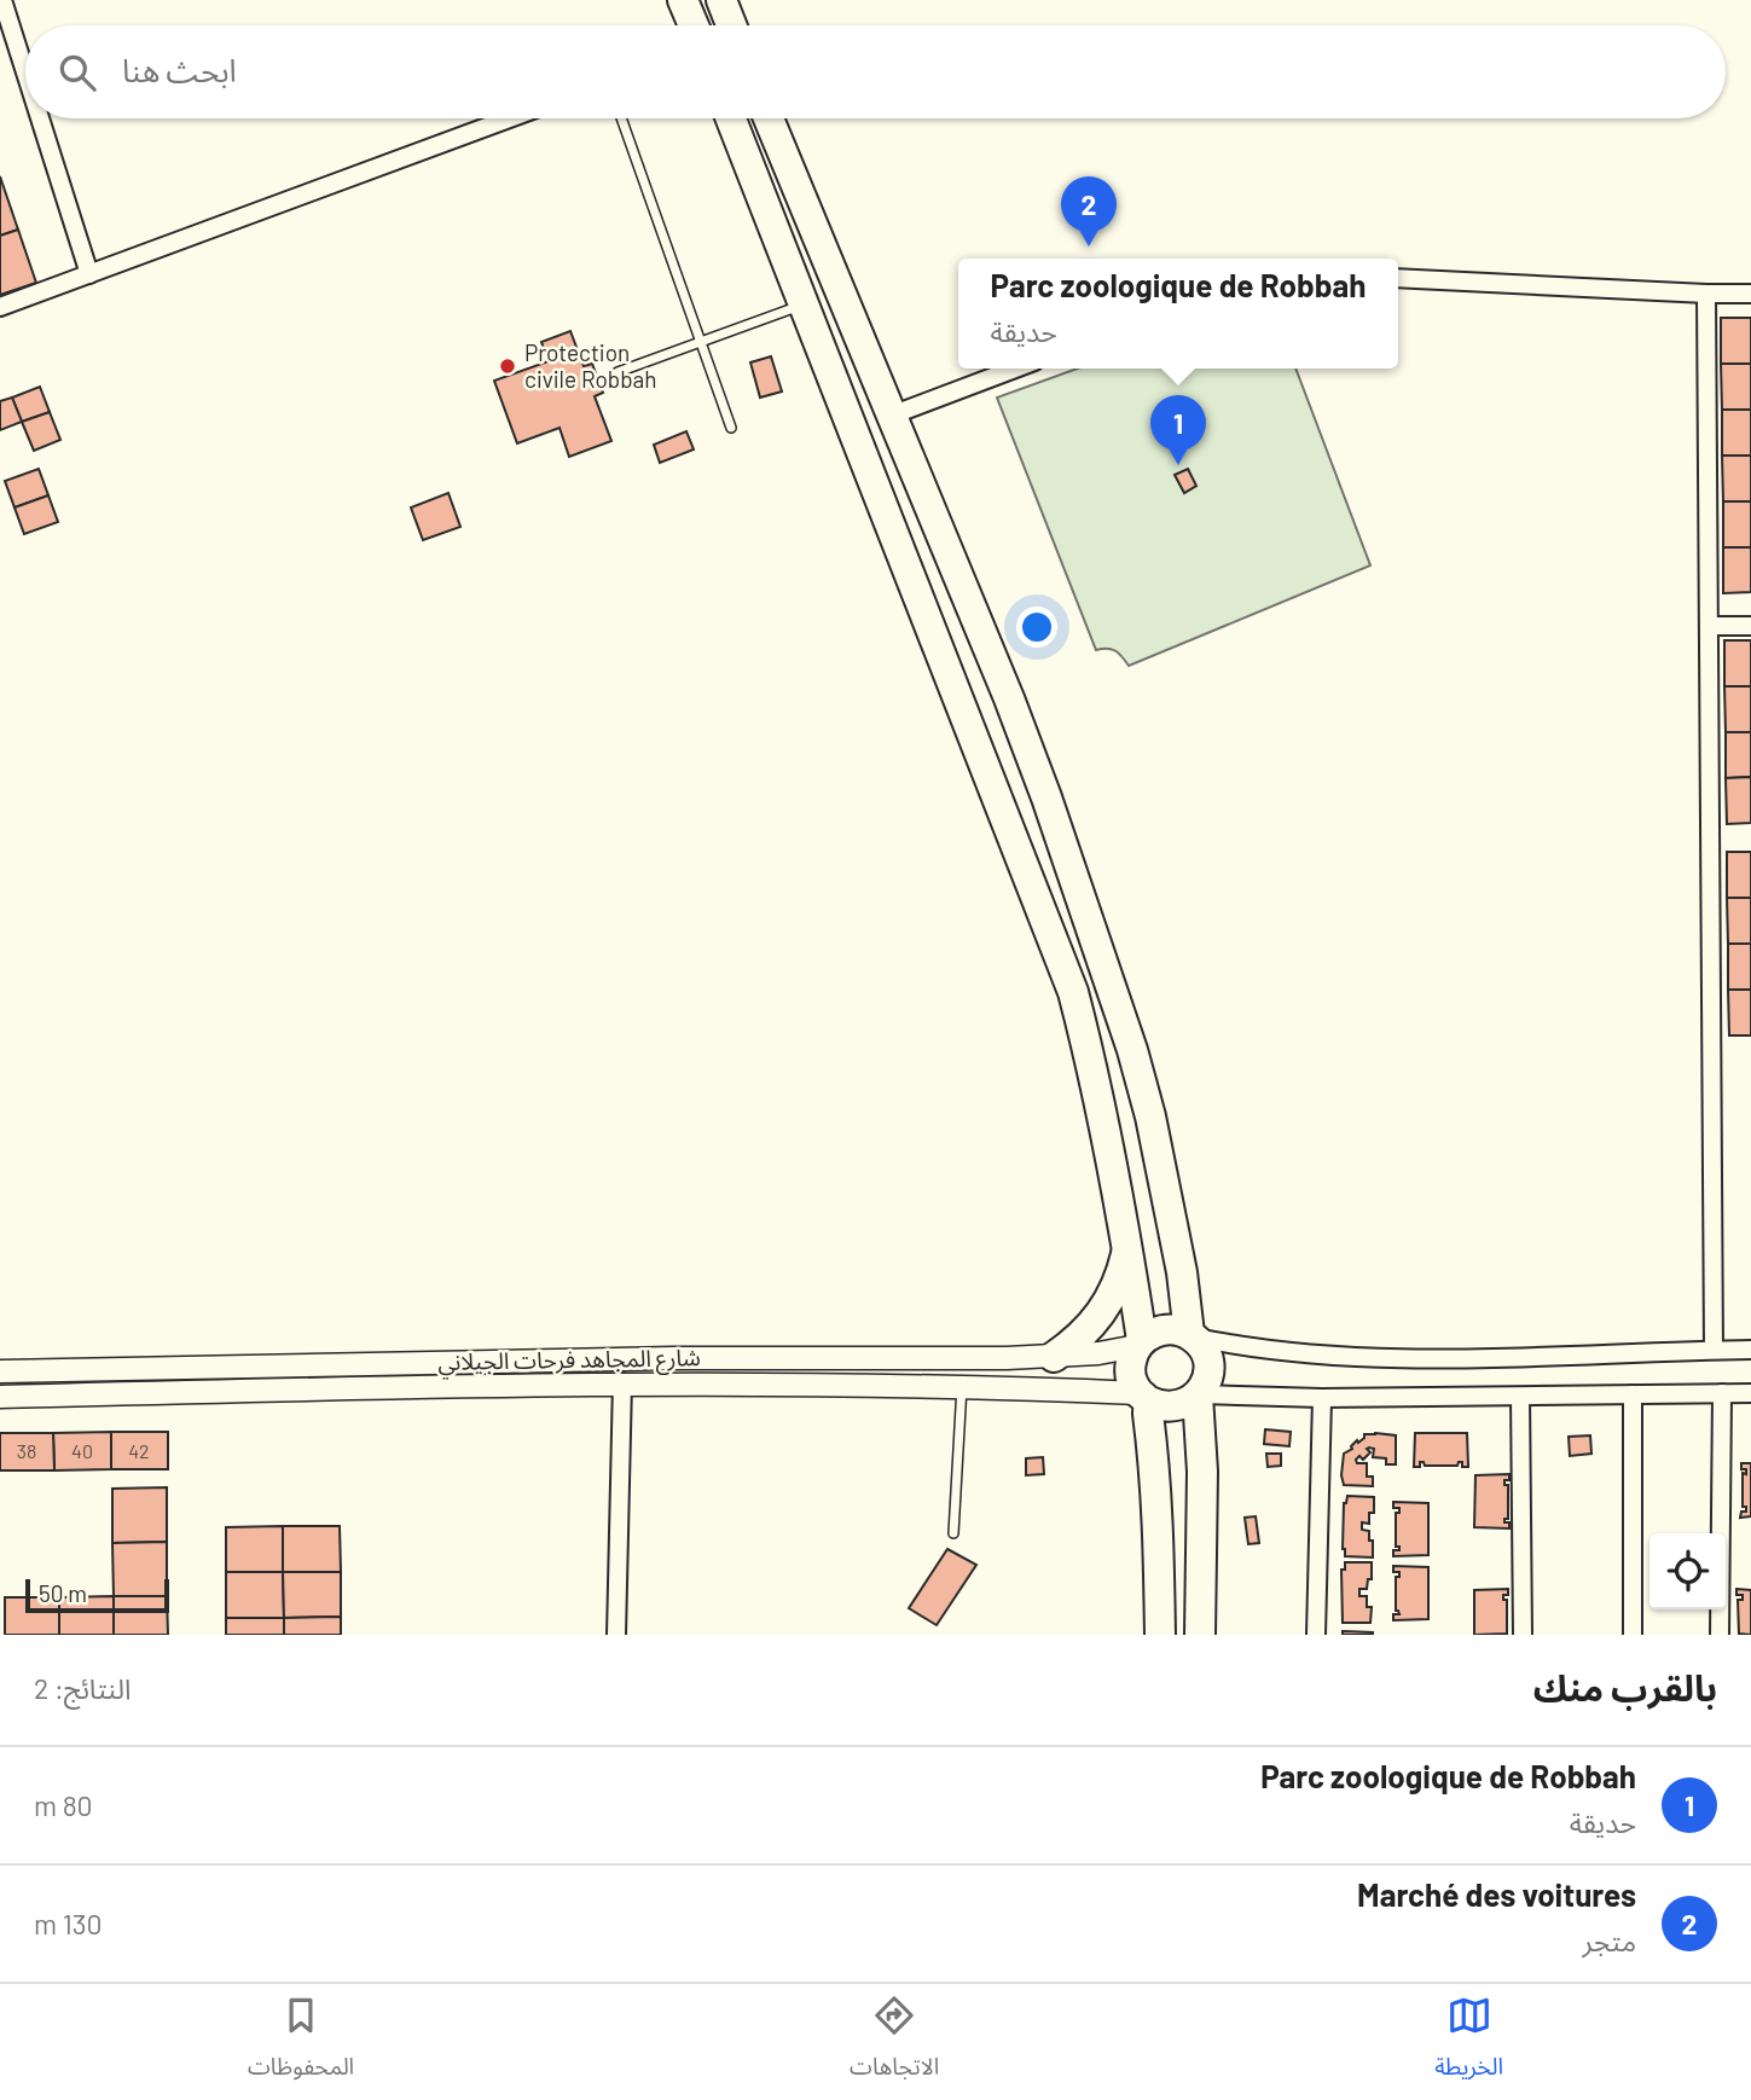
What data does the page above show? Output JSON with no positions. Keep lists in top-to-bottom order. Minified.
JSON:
{"streets":{"street":["شارع المجاهد فرحات الجيلاني"]},"places":["Protection civile Robbah"],"house_numbers":["38","40","42"],"scale_bar":"50 m","page":{"search":"ابحث هنا","pins":["2","1"],"popup":["Parc zoologique de Robbah","حديقة"],"scale":"50 m","heading":["بالقرب منك","النتائج: 2"],"list":[{"mark":"1","name":"Parc zoologique de Robbah","note":"حديقة","value":"80 m"},{"mark":"2","name":"Marché des voitures","note":"متجر","value":"130 m"}],"nav":["الخريطة","الاتجاهات","المحفوظات"]}}
